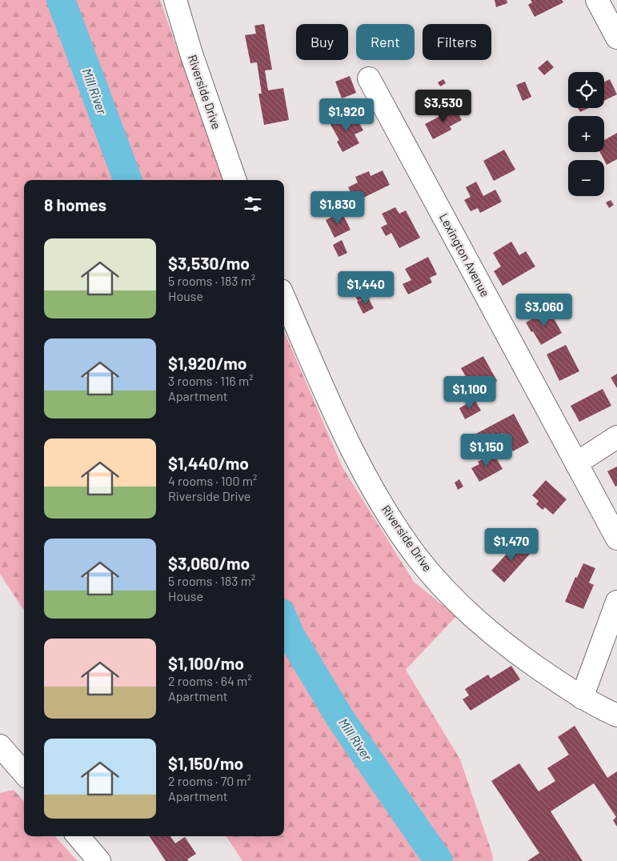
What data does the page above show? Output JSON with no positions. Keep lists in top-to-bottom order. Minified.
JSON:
{"streets":{"street":["Riverside Drive","Lexington Avenue"]},"water":["Mill River"],"page":{"chip":["Buy","Rent","Filters"],"map_buttons":["+","−"],"price":["$3,530","$1,920","$1,830","$1,440","$3,060","$1,100","$1,150","$1,470"],"heading":"8 homes","list":[{"name":"$3,530/mo","note":"5 rooms · 183 m² · House"},{"name":"$1,920/mo","note":"3 rooms · 116 m² · Apartment"},{"name":"$1,440/mo","note":"4 rooms · 100 m² · Riverside Drive"},{"name":"$3,060/mo","note":"5 rooms · 183 m² · House"},{"name":"$1,100/mo","note":"2 rooms · 64 m² · Apartment"},{"name":"$1,150/mo","note":"2 rooms · 70 m² · Apartment"}]}}
